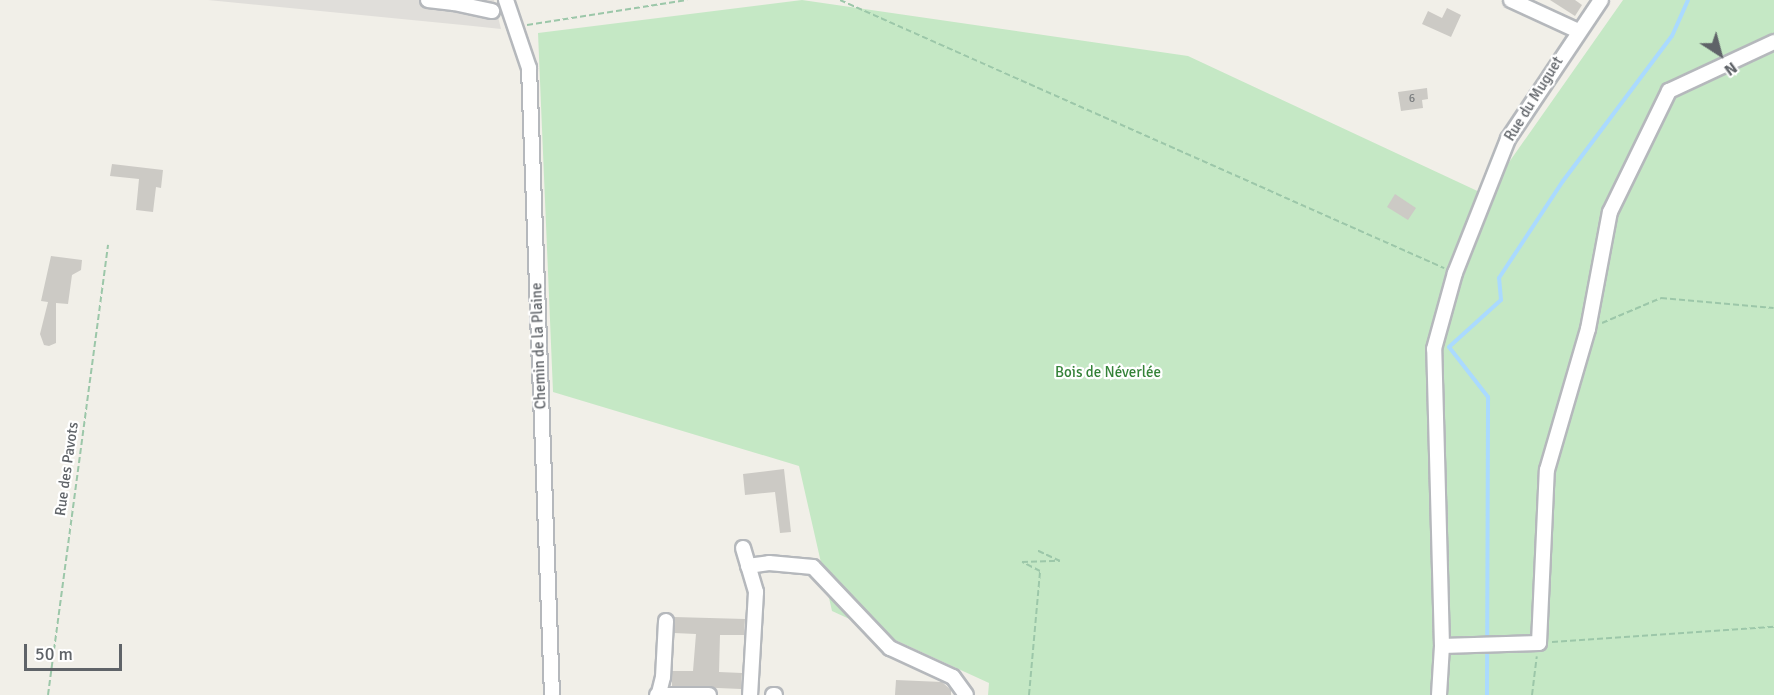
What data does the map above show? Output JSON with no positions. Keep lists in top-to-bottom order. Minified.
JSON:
{"streets":{"street":["Rue du Muguet","Chemin de la Plaine"],"path":["Rue des Pavots"]},"parks":["Bois de Néverlée"],"house_numbers":["6"],"scale_bar":"50 m","north":"bottom right"}
